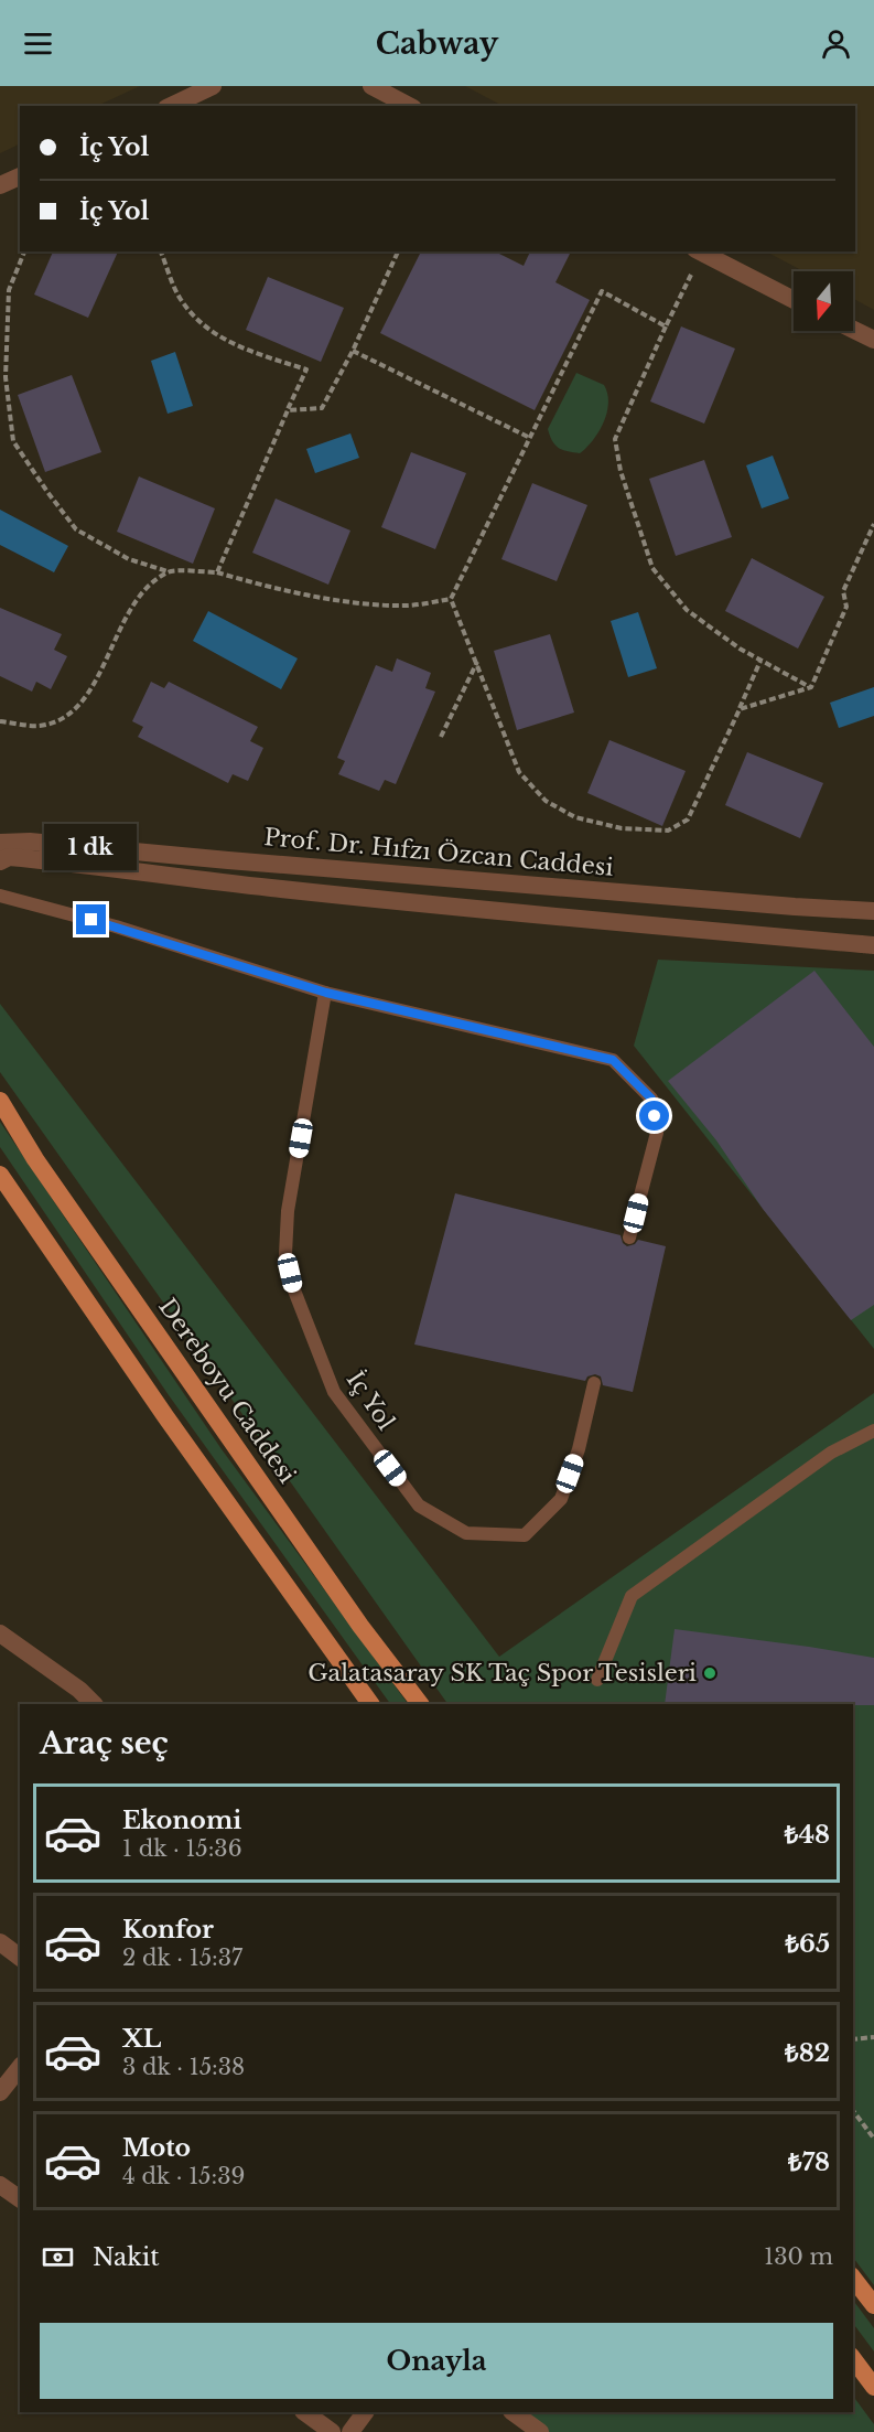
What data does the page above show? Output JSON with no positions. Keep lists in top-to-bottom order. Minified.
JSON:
{"streets":{"main road":["Dereboyu Caddesi"],"street":["Prof. Dr. Hıfzı Özcan Caddesi"],"lane":["İç Yol"]},"places":["Galatasaray SK Taç Spor Tesisleri"],"north":"bottom","page":{"header":"Cabway","banner":["İç Yol","İç Yol"],"bubble":"1 dk","heading":"Araç seç","list":[{"name":"Ekonomi","note":"1 dk · 15:36","value":"₺48"},{"name":"Konfor","note":"2 dk · 15:37","value":"₺65"},{"name":"XL","note":"3 dk · 15:38","value":"₺82"},{"name":"Moto","note":"4 dk · 15:39","value":"₺78"}],"pay":["Nakit","130 m"],"buttons":"Onayla"}}
